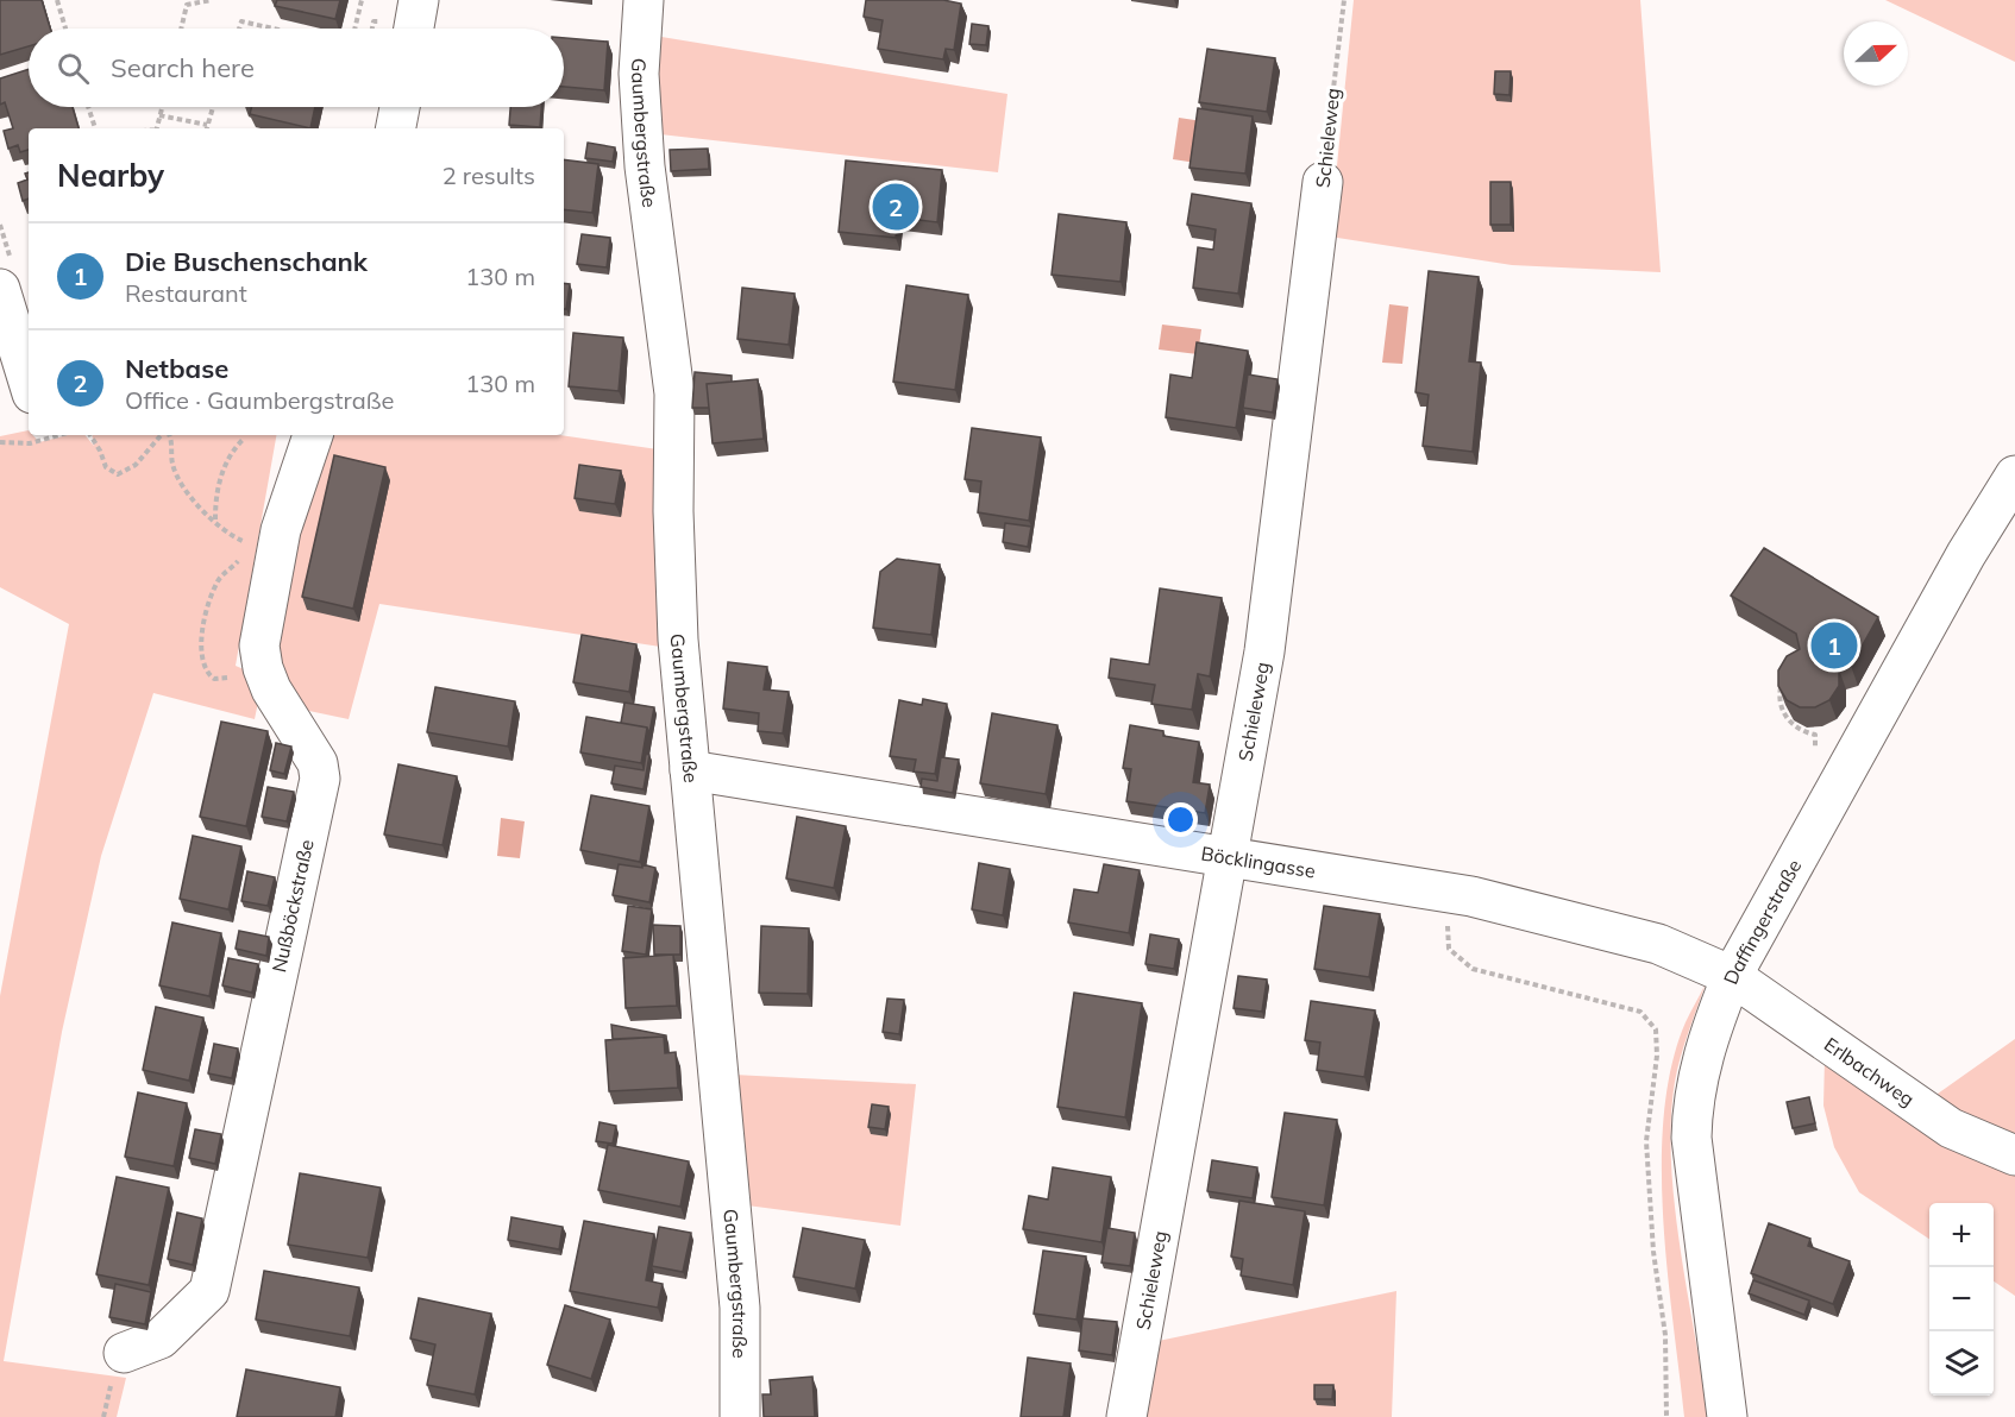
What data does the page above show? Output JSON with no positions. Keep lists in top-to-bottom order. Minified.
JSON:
{"streets":{"street":["Gaumbergstraße","Schieleweg","Böcklingasse","Nußböckstraße","Daffingerstraße","Erlbachweg"]},"crossings":[["Gaumbergstraße","Böcklingasse"],["Schieleweg","Böcklingasse"],["Böcklingasse","Daffingerstraße"],["Böcklingasse","Erlbachweg"],["Daffingerstraße","Erlbachweg"]],"north":"right","page":{"search":"Search here","heading":["Nearby","2 results"],"pins":["2","1"],"list":[{"mark":"1","name":"Die Buschenschank","note":"Restaurant","value":"130 m"},{"mark":"2","name":"Netbase","note":"Office · Gaumbergstraße","value":"130 m"}],"map_buttons":["+","−"]}}
